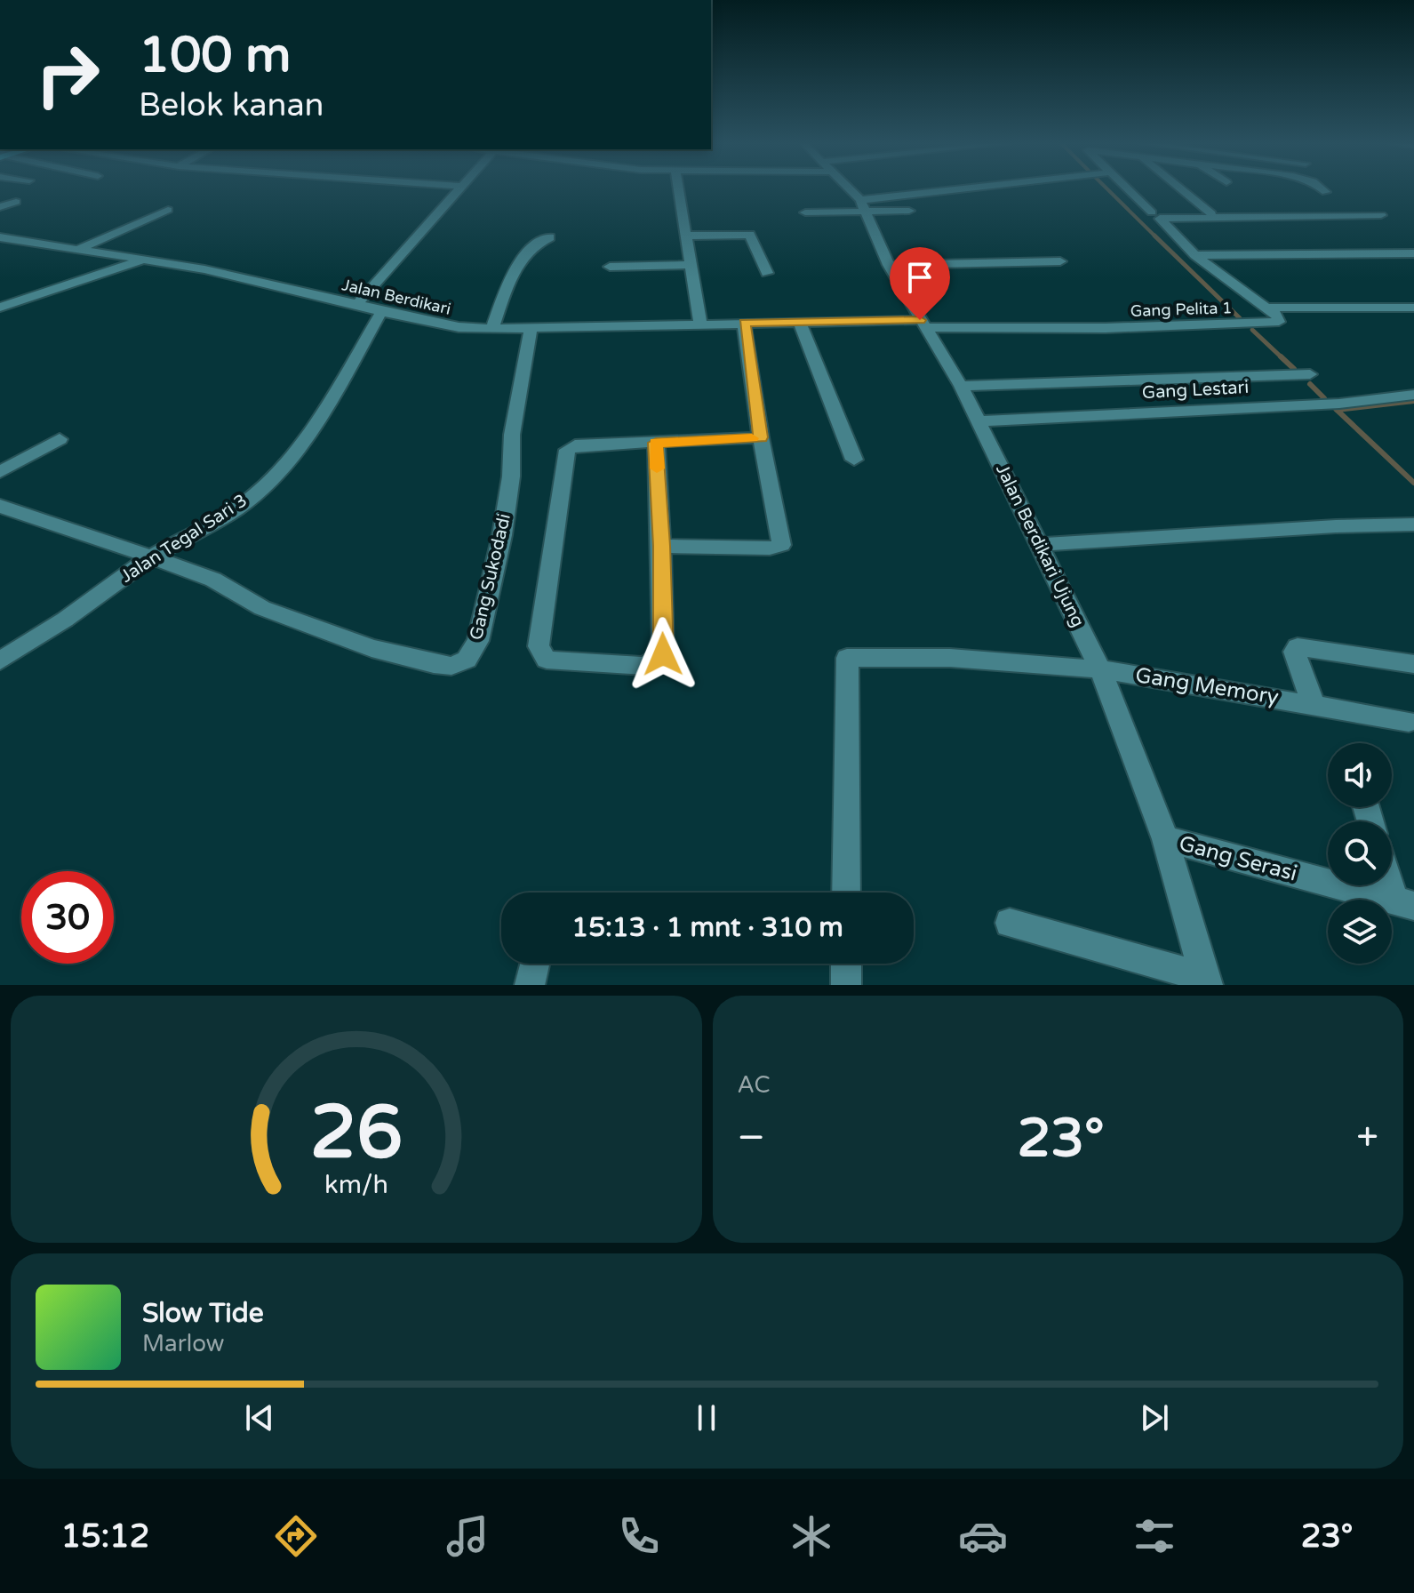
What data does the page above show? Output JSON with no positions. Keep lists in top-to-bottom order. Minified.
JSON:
{"streets":{"street":["Jalan Berdikari","Gang Pelita 1","Gang Lestari","Jalan Tegal Sari 3","Jalan Berdikari Ujung","Gang Sukodadi","Gang Memory","Gang Serasi"]},"crossings":[["Jalan Berdikari","Gang Pelita 1"],["Jalan Berdikari","Jalan Tegal Sari 3"],["Jalan Berdikari","Jalan Berdikari Ujung"],["Jalan Berdikari","Gang Sukodadi"],["Gang Pelita 1","Jalan Berdikari Ujung"],["Gang Lestari","Jalan Berdikari Ujung"],["Jalan Tegal Sari 3","Gang Sukodadi"],["Jalan Berdikari Ujung","Gang Memory"],["Jalan Berdikari Ujung","Gang Serasi"]],"page":{"turn":["100 m","Belok kanan"],"limit":"30","trip":"15:13 · 1 mnt · 310 m","tile":"AC","heat":["−","23°","+"],"song":["Slow Tide","Marlow"],"tabs":["15:12","23°"],"gauge":["26","km/h"]}}
